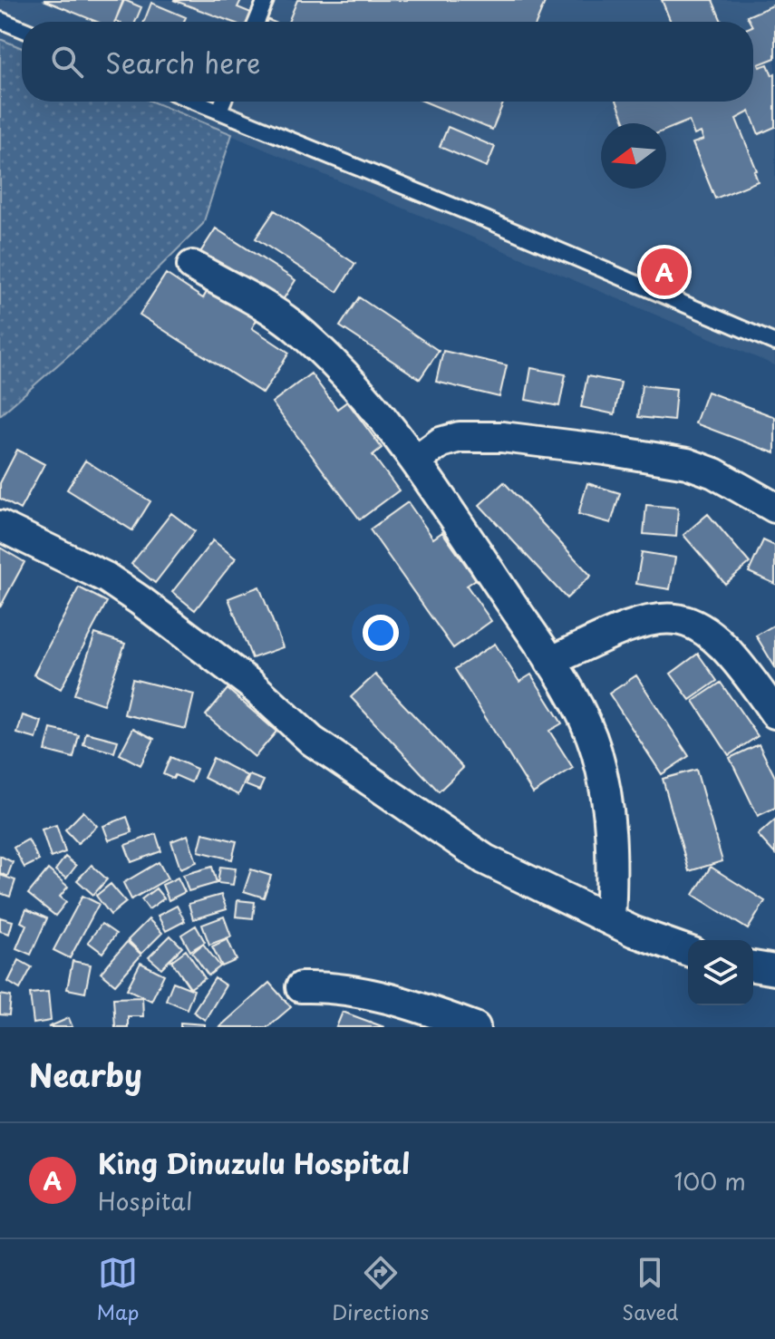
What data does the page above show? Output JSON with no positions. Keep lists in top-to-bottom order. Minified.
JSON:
{"north":"left","page":{"search":"Search here","pins":"A","heading":"Nearby","list":[{"mark":"A","name":"King Dinuzulu Hospital","note":"Hospital","value":"100 m"}],"nav":["Map","Directions","Saved"]}}
